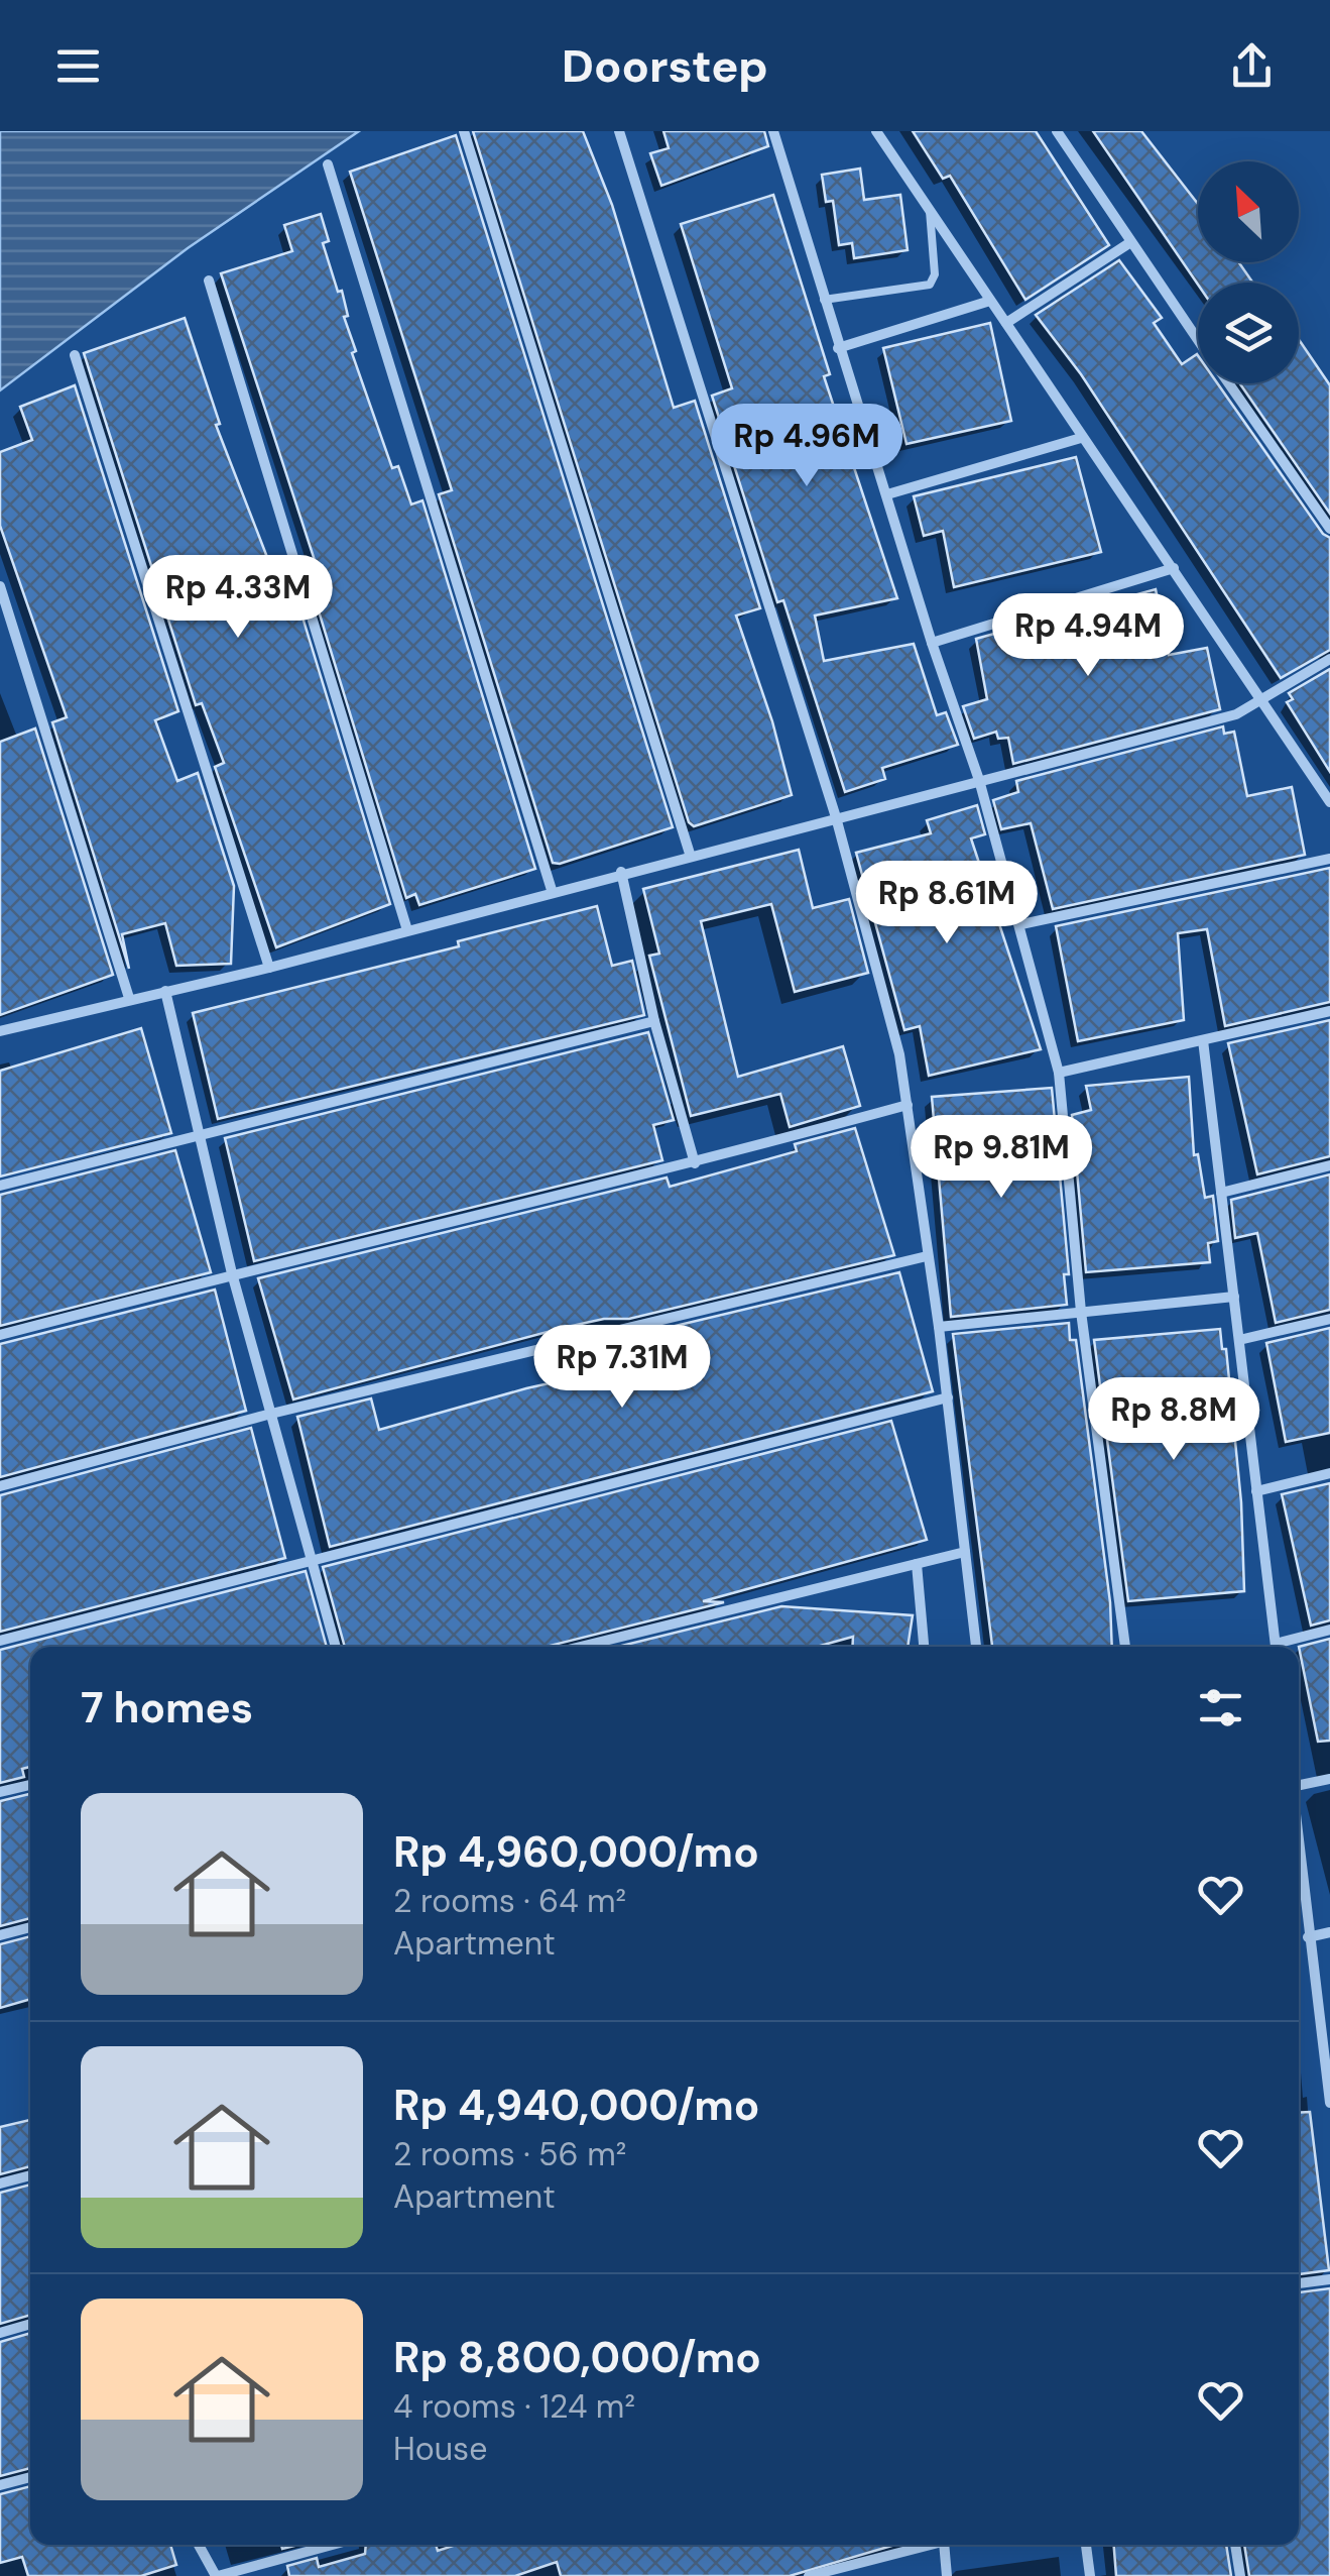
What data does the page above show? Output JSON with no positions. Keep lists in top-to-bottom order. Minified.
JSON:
{"north":"top left","page":{"header":"Doorstep","price":["Rp 4.96M","Rp 4.33M","Rp 4.94M","Rp 8.61M","Rp 9.81M","Rp 7.31M","Rp 8.8M"],"heading":"7 homes","list":[{"name":"Rp 4,960,000/mo","note":"2 rooms · 64 m² · Apartment"},{"name":"Rp 4,940,000/mo","note":"2 rooms · 56 m² · Apartment"},{"name":"Rp 8,800,000/mo","note":"4 rooms · 124 m² · House"}]}}
